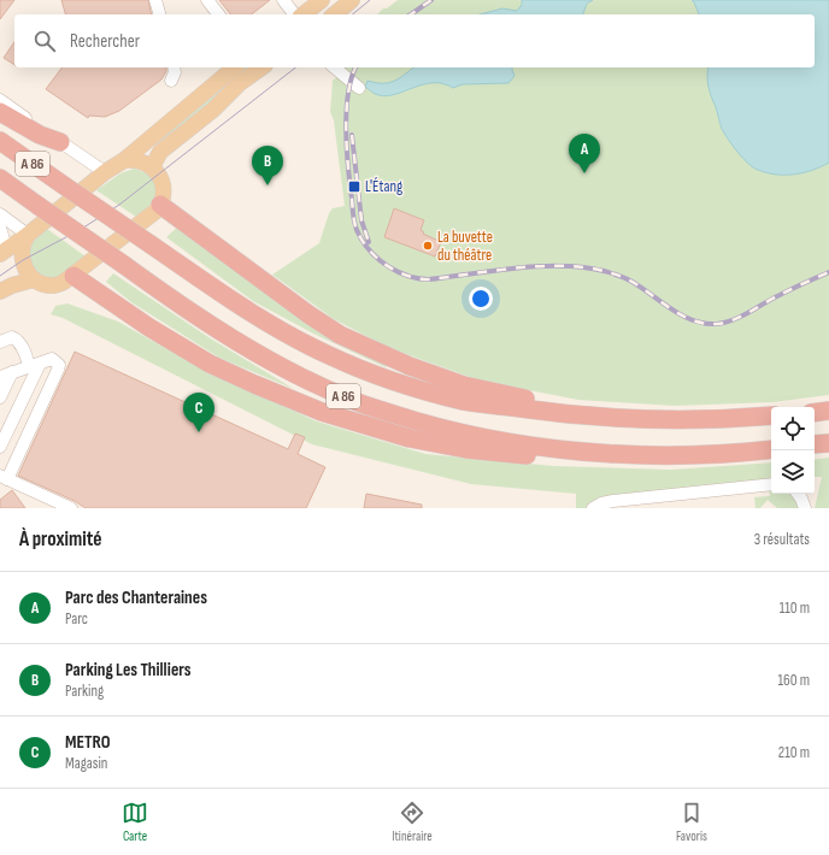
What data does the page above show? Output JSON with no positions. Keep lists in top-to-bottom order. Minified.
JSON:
{"streets":{"highway":["A 86"]},"places":{"transit":["L'Étang"],"other":["La buvette du théâtre"]},"page":{"search":"Rechercher","pins":["A","B","C"],"heading":["À proximité","3 résultats"],"list":[{"mark":"A","name":"Parc des Chanteraines","note":"Parc","value":"110 m"},{"mark":"B","name":"Parking Les Thilliers","note":"Parking","value":"160 m"},{"mark":"C","name":"METRO","note":"Magasin","value":"210 m"}],"nav":["Carte","Itinéraire","Favoris"]}}
